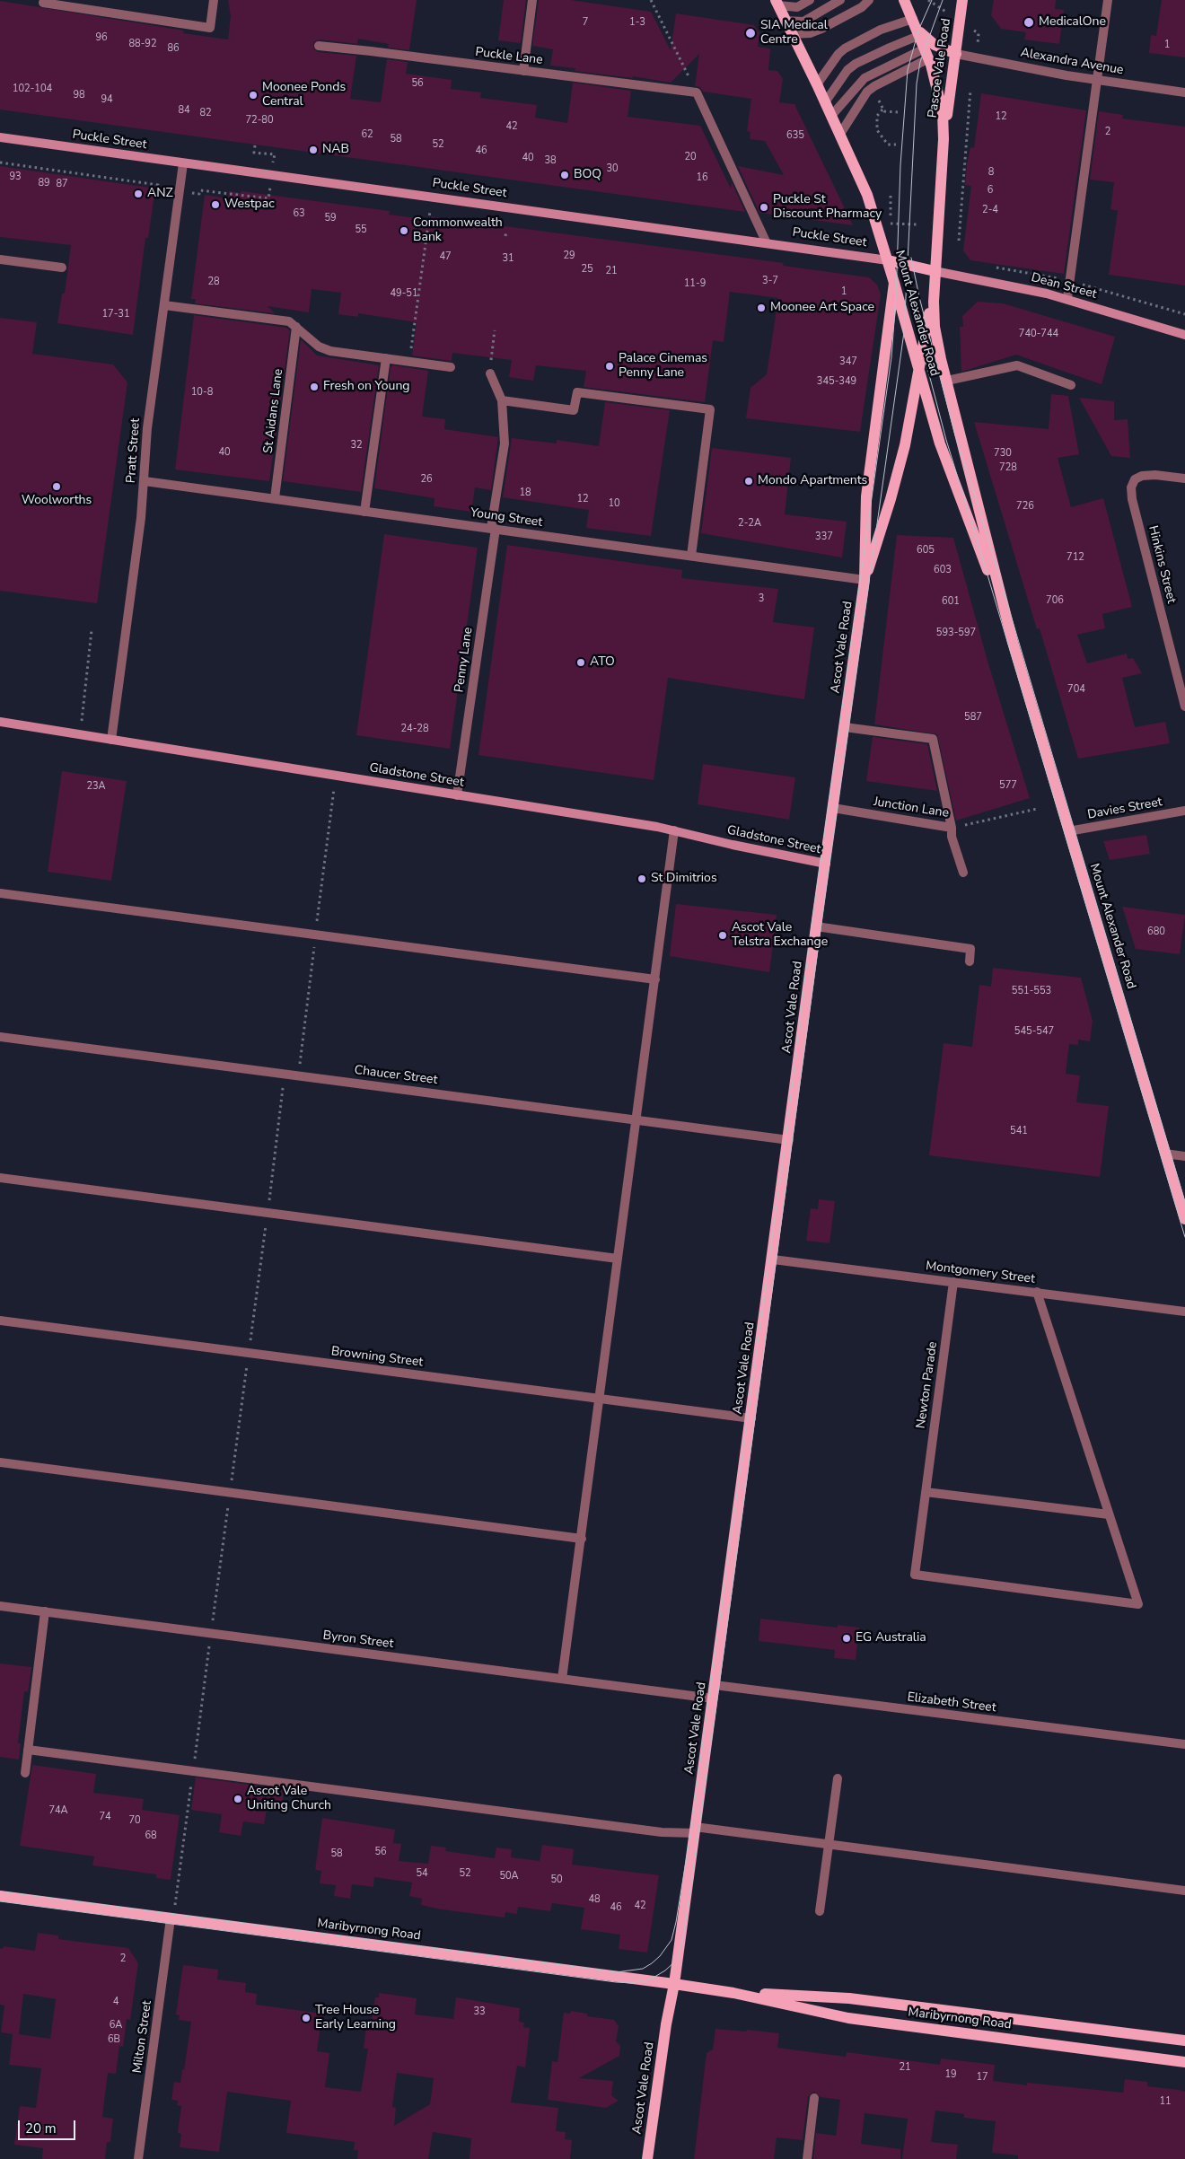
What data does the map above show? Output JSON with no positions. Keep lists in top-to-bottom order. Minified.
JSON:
{"streets":{"main road":["Pascoe Vale Road","Puckle Street","Mount Alexander Road","Ascot Vale Road","Maribyrnong Road"],"street":["Puckle Lane","Alexandra Avenue","Dean Street","St Aidans Lane","Pratt Street","Young Street","Hinkins Street","Penny Lane","Gladstone Street","Junction Lane","Davies Street","Chaucer Street","Montgomery Street","Browning Street","Newton Parade","Byron Street","Elizabeth Street","Milton Street"]},"crossings":[["Alexandra Avenue","Pascoe Vale Road"],["Alexandra Avenue","Mount Alexander Road"],["Pascoe Vale Road","Mount Alexander Road"],["Puckle Street","Dean Street"],["Puckle Street","Mount Alexander Road"],["Puckle Street","Pratt Street"],["Dean Street","Mount Alexander Road"],["Mount Alexander Road","Ascot Vale Road"],["Mount Alexander Road","Davies Street"],["St Aidans Lane","Young Street"],["Pratt Street","Young Street"],["Pratt Street","Gladstone Street"],["Young Street","Ascot Vale Road"],["Young Street","Penny Lane"],["Ascot Vale Road","Gladstone Street"],["Ascot Vale Road","Junction Lane"],["Ascot Vale Road","Chaucer Street"],["Ascot Vale Road","Montgomery Street"],["Ascot Vale Road","Browning Street"],["Ascot Vale Road","Byron Street"],["Ascot Vale Road","Elizabeth Street"],["Ascot Vale Road","Maribyrnong Road"],["Penny Lane","Gladstone Street"],["Montgomery Street","Newton Parade"],["Maribyrnong Road","Milton Street"]],"places":["MedicalOne","SIA Medical Centre","Moonee Ponds Central","NAB","BOQ","ANZ","Westpac","Puckle St Discount Pharmacy","Commonwealth Bank","Moonee Art Space","Palace Cinemas Penny Lane","Fresh on Young","Mondo Apartments","Woolworths","ATO","St Dimitrios","Ascot Vale Telstra Exchange","EG Australia","Ascot Vale Uniting Church","Tree House Early Learning"],"house_numbers":["7","1-3","96","88-92","1","86","56","102-104","98","94","84","82","12","72-80","42","2","62","635","58","52","46","20","40","38","30","8","93","16","89","87","6","2-4","63","59","55","29","47","31","25","21","3-7","28","11-9","1","49-51","17-31","740-744","347","345-349","10-8","32","40","730","728","26","18","12","10","726","2-2A","337","605","712","603","3","706","601","593-597","704","587","24-28","577","23A","680","551-553","545-547","541","74A","74","70","68","56","58","54","52","50A","50","48","42","46","2","4","33","6A","6B","21","19","17","11"],"scale_bar":"20 m"}
